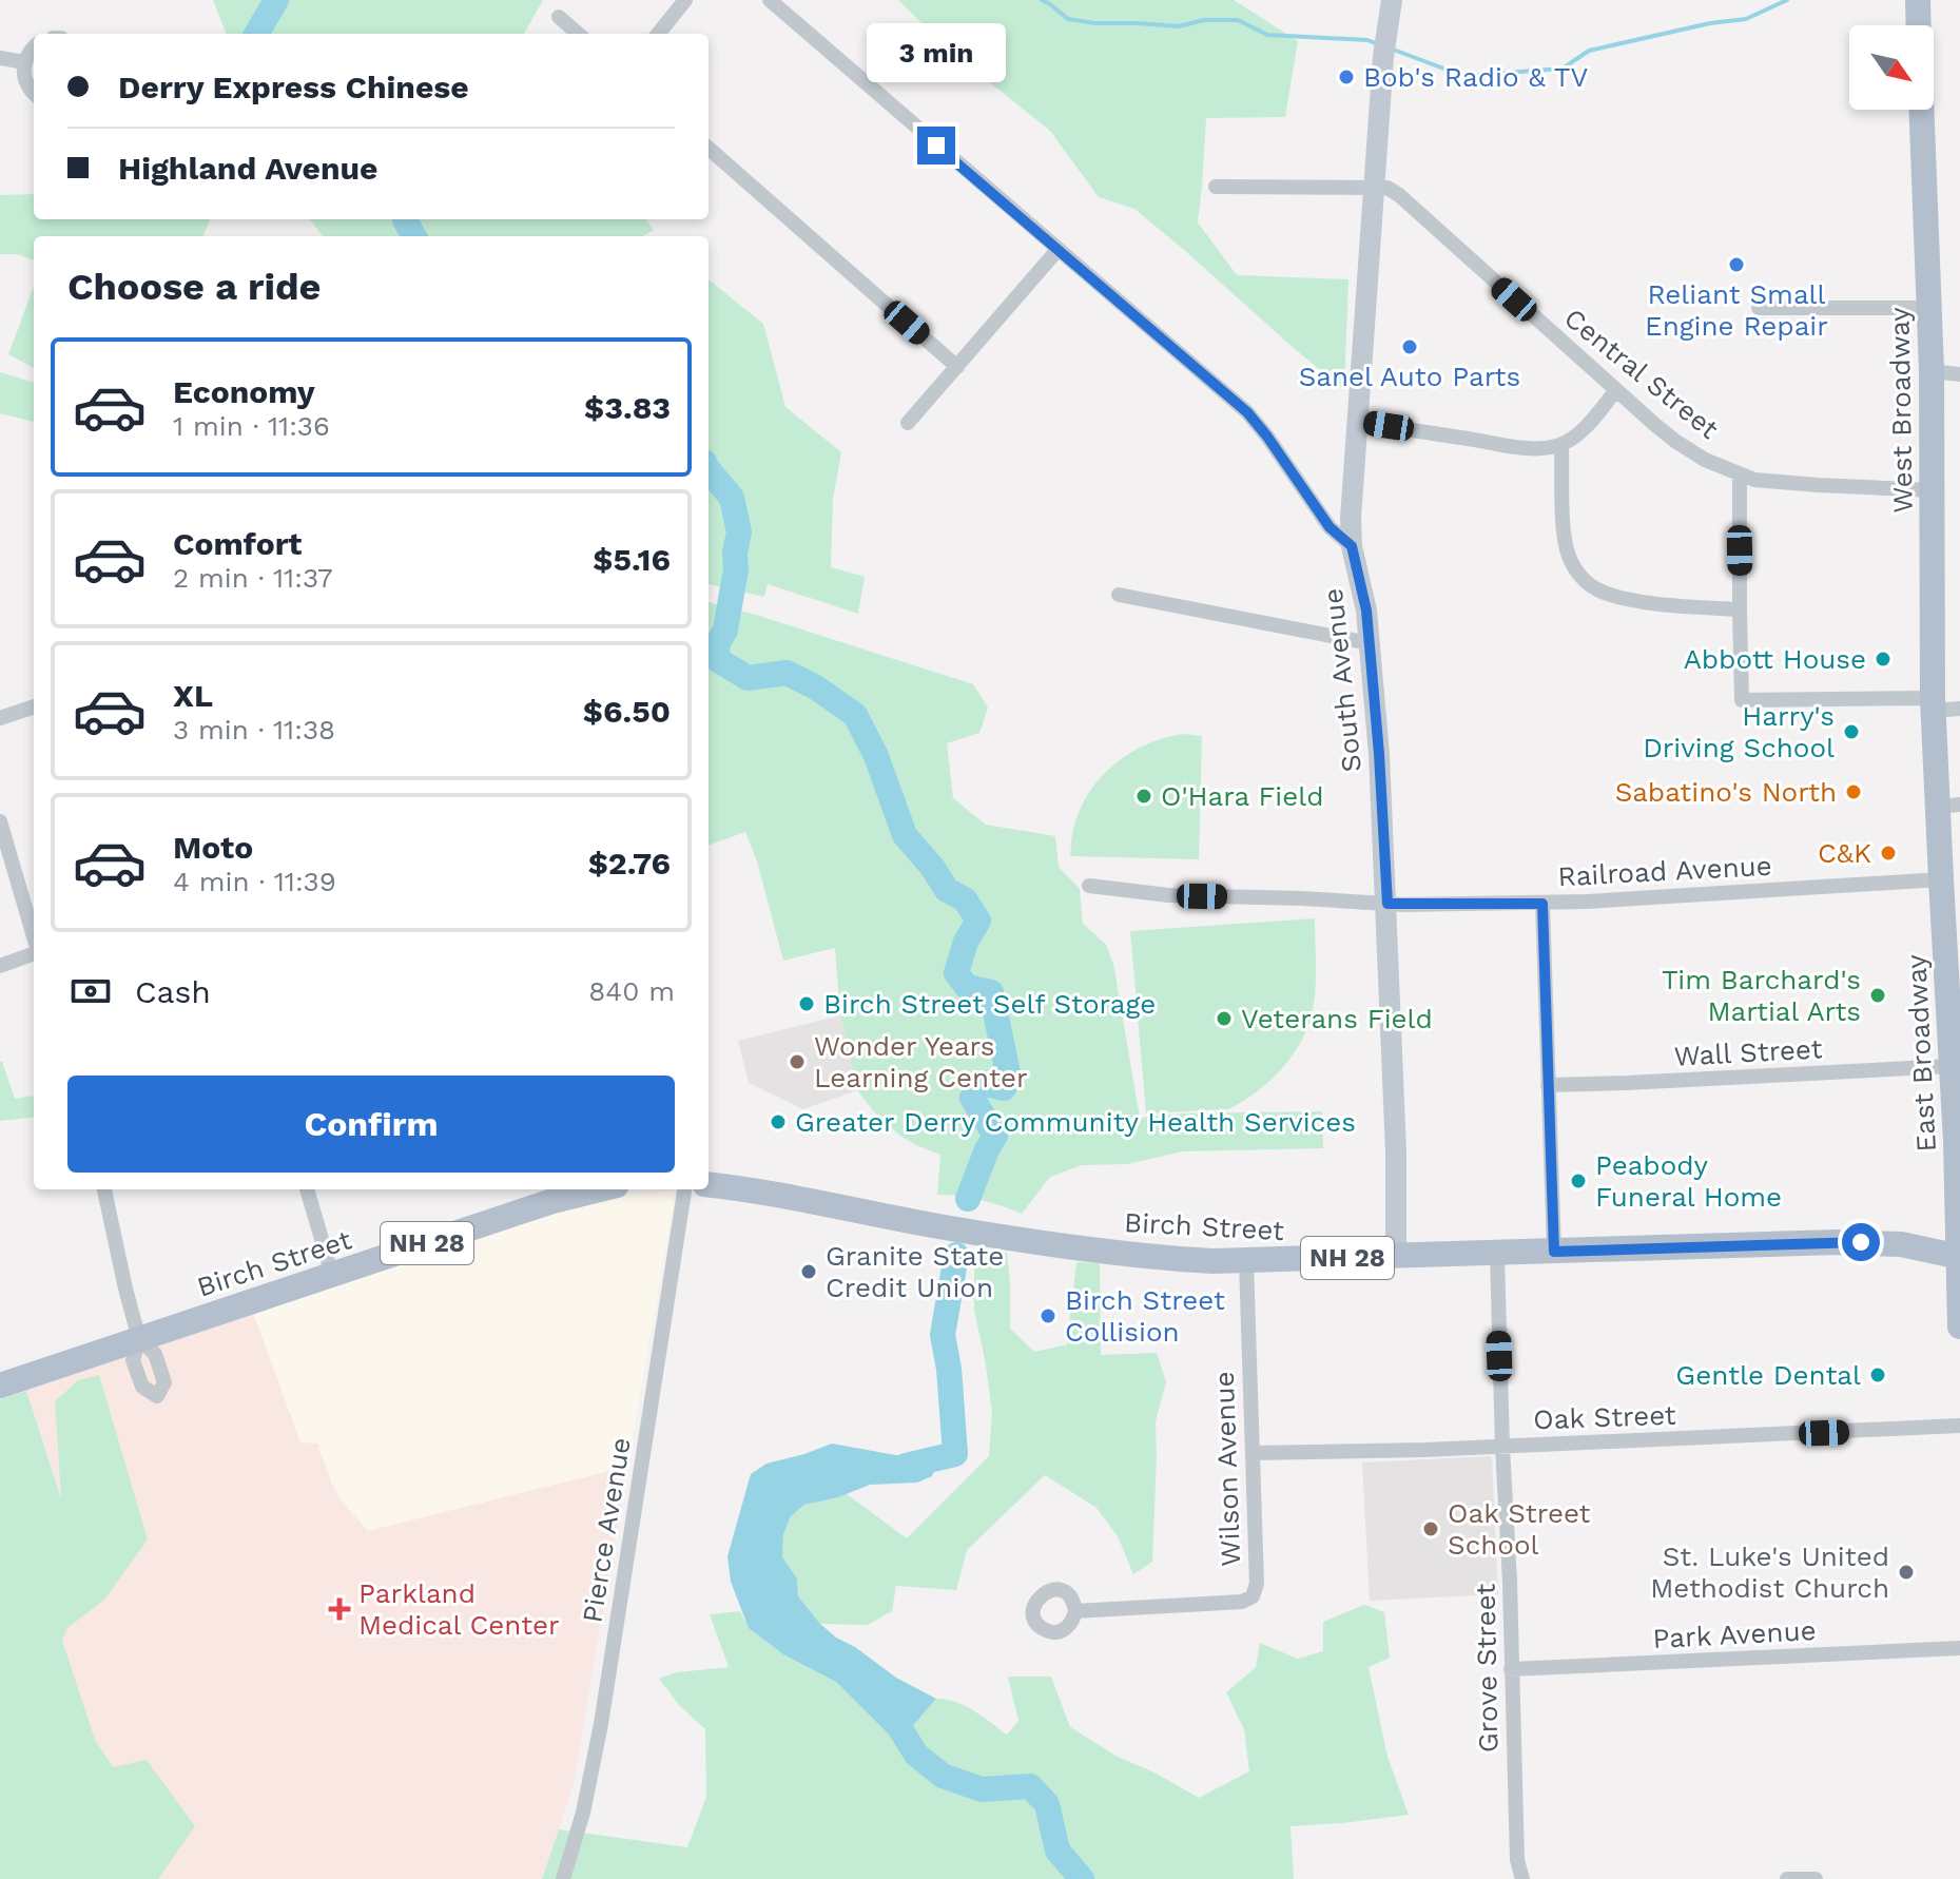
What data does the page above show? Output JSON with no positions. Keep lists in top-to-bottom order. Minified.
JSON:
{"streets":{"main road":["West Broadway","East Broadway","Birch Street","NH 28"],"street":["Central Street","South Avenue","Railroad Avenue","Wall Street","Oak Street","Wilson Avenue","Pierce Avenue","Park Avenue","Grove Street"]},"crossings":[["Central Street","West Broadway"],["Central Street","South Avenue"],["West Broadway","East Broadway"],["South Avenue","Railroad Avenue"],["South Avenue","Birch Street"],["Railroad Avenue","East Broadway"],["Wall Street","East Broadway"],["East Broadway","Birch Street"],["Birch Street","Wilson Avenue"],["Birch Street","Grove Street"],["Oak Street","Wilson Avenue"],["Oak Street","Grove Street"],["Park Avenue","Grove Street"]],"places":{"other":["Bob's Radio & TV","Reliant Small Engine Repair","Sanel Auto Parts","Abbott House","Harry's Driving School","Sabatino's North","O'Hara Field","C&K","Tim Barchard's Martial Arts","Birch Street Self Storage","Veterans Field","Wonder Years Learning Center","Greater Derry Community Health Services","Peabody Funeral Home","Granite State Credit Union","Birch Street Collision","Gentle Dental","Oak Street School","St. Luke's United Methodist Church"],"health":["Parkland Medical Center"]},"north":"bottom right","page":{"bubble":"3 min","banner":["Derry Express Chinese","Highland Avenue"],"heading":"Choose a ride","list":[{"name":"Economy","note":"1 min · 11:36","value":"$3.83"},{"name":"Comfort","note":"2 min · 11:37","value":"$5.16"},{"name":"XL","note":"3 min · 11:38","value":"$6.50"},{"name":"Moto","note":"4 min · 11:39","value":"$2.76"}],"pay":["Cash","840 m"],"buttons":"Confirm"}}
